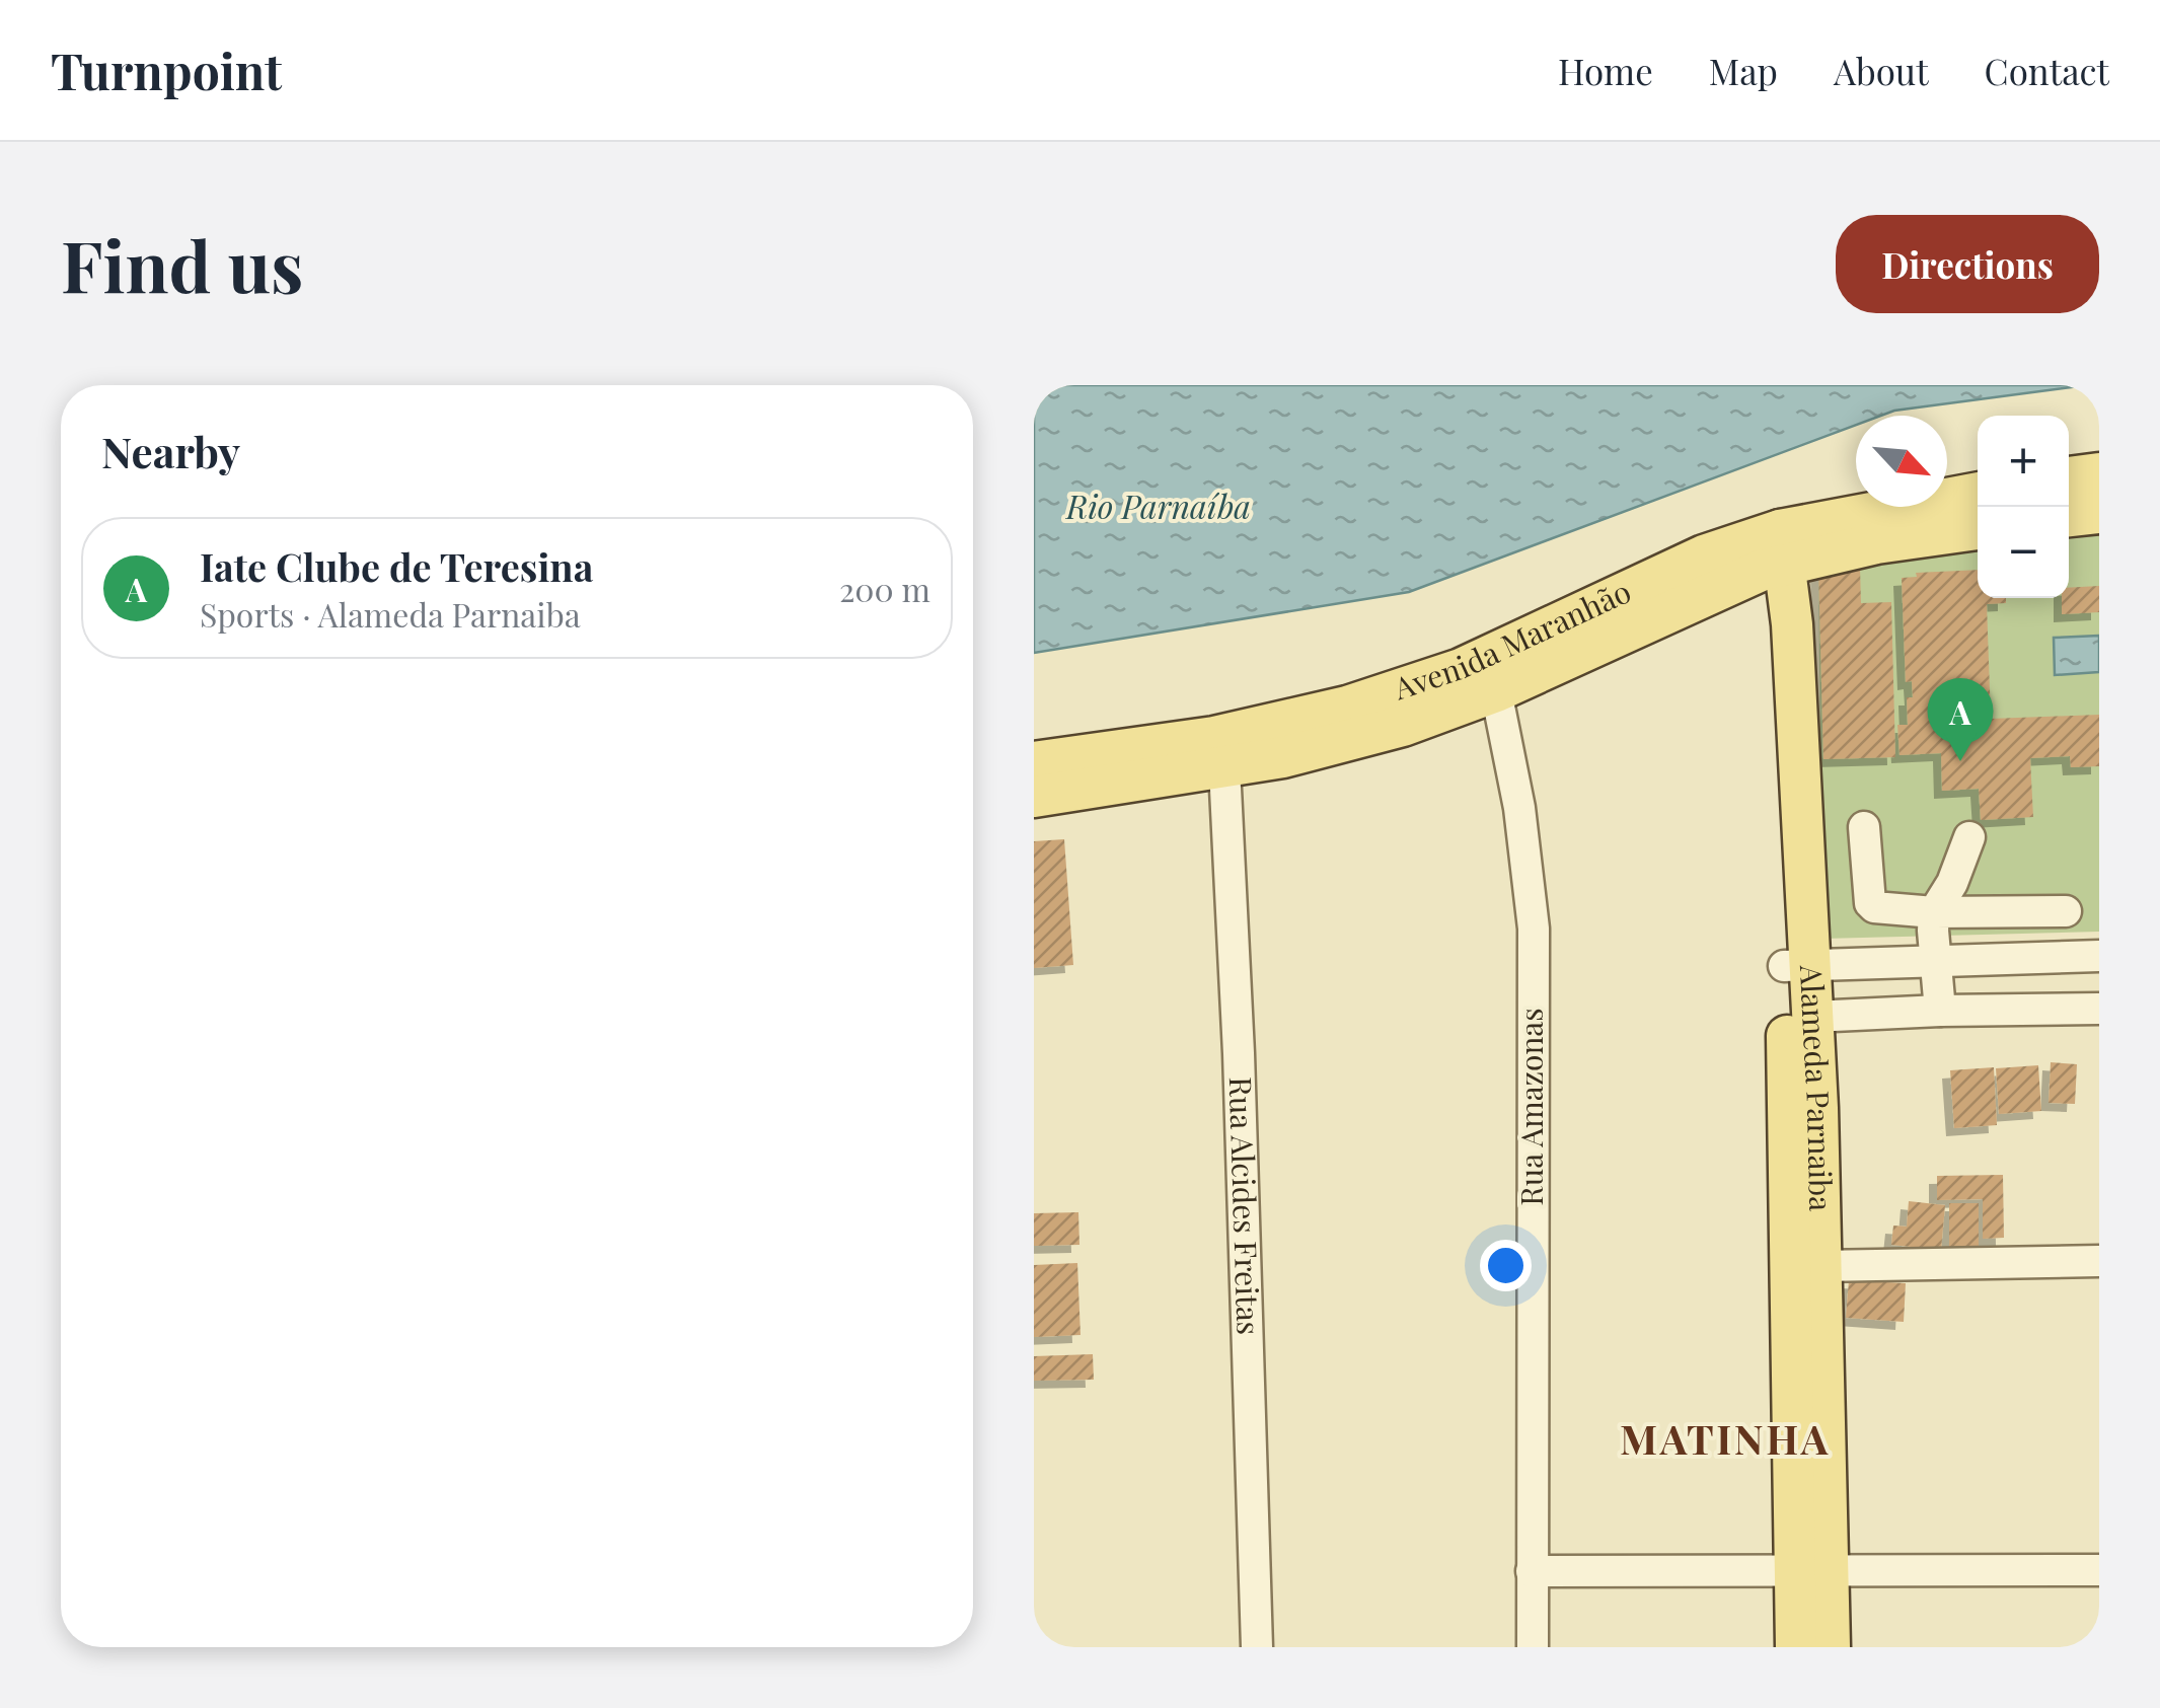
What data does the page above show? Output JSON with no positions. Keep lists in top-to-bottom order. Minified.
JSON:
{"streets":{"main road":["Avenida Maranhão","Alameda Parnaiba"],"street":["Rua Amazonas","Rua Alcides Freitas"]},"crossings":[["Avenida Maranhão","Alameda Parnaiba"],["Avenida Maranhão","Rua Amazonas"],["Avenida Maranhão","Rua Alcides Freitas"]],"districts":["MATINHA"],"water":["Rio Parnaíba"],"north":"bottom right","page":{"header":"Turnpoint","nav":["Home","Map","About","Contact"],"buttons":"Directions","title":"Find us","heading":"Nearby","map_buttons":["+","−"],"list":[{"mark":"A","name":"Iate Clube de Teresina","note":"Sports · Alameda Parnaiba","value":"200 m"}],"pins":"A"}}
